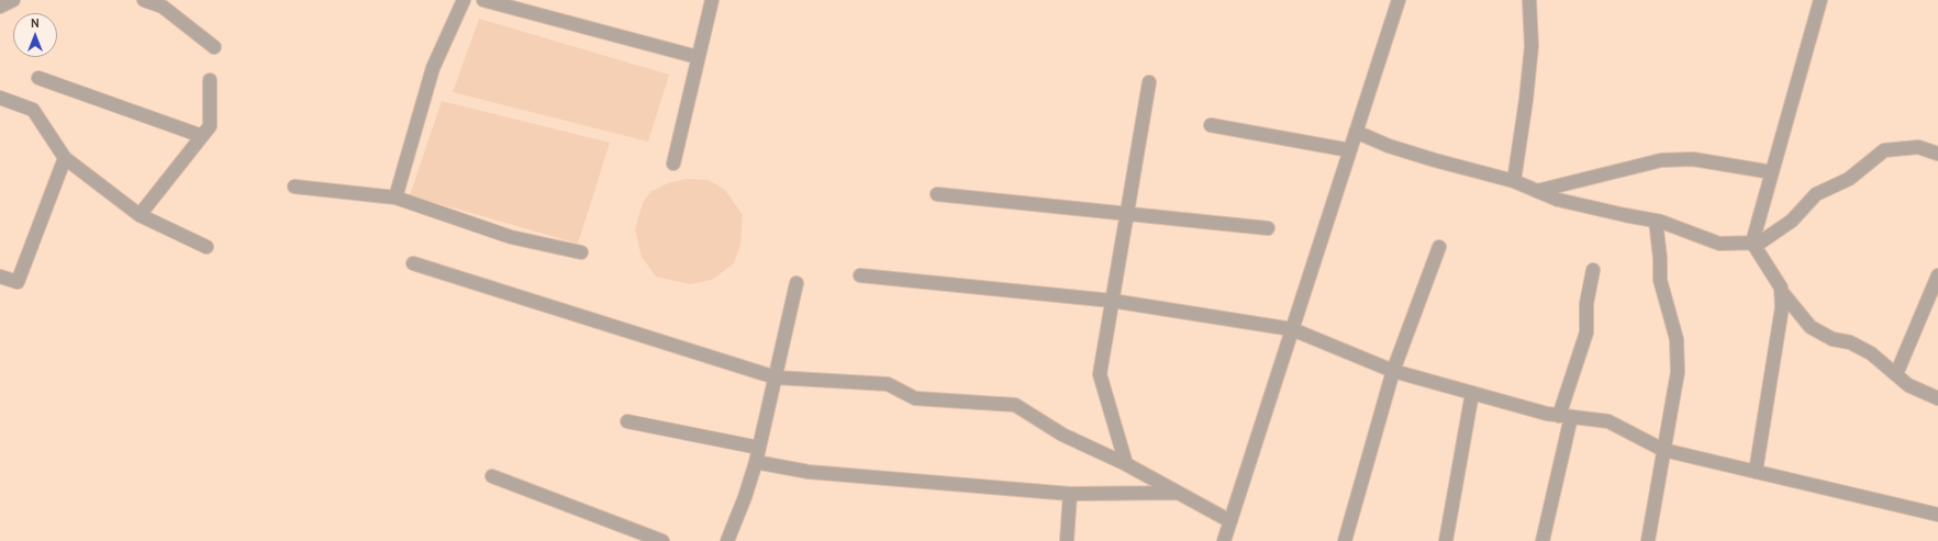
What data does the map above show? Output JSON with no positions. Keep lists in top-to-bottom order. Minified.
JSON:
{"north":"top"}
